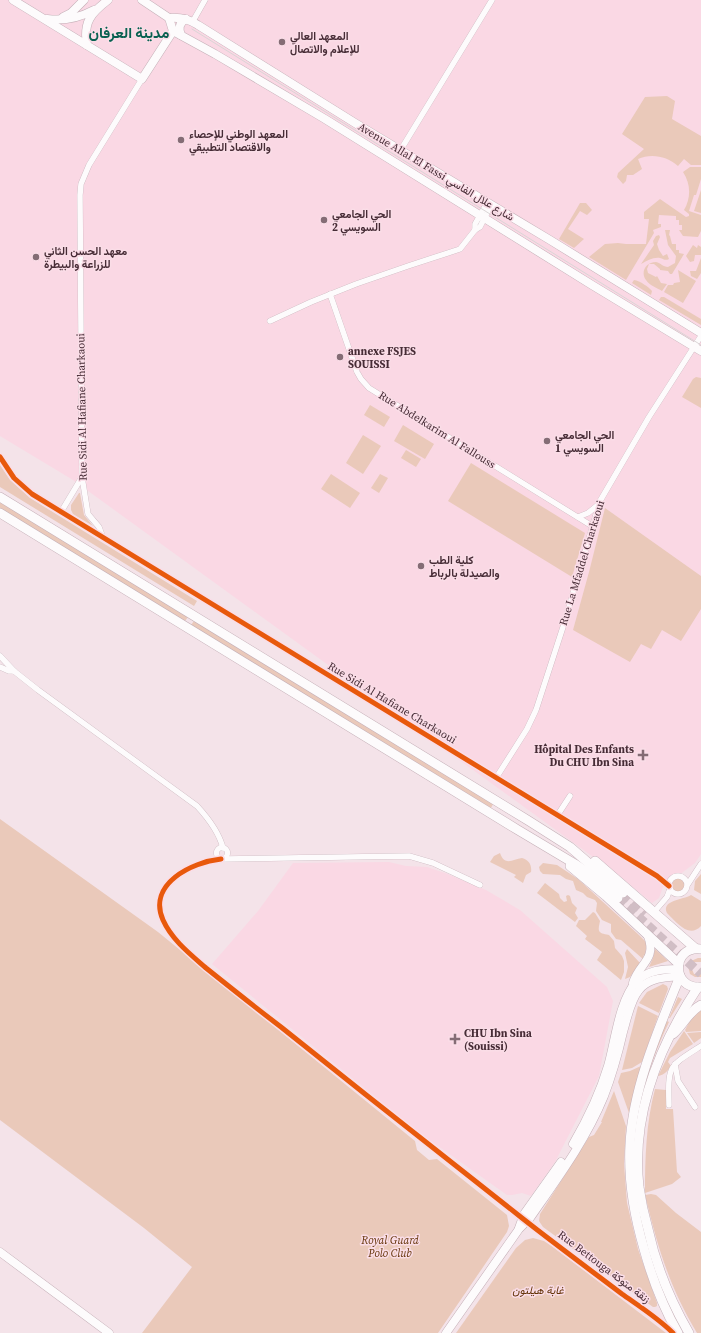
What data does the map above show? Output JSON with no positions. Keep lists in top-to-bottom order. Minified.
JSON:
{"streets":{"street":["Avenue Allal El Fassi شارع علال الفاسي","Rue Sidi Al Hafiane Charkaoui","Rue Abdelkarim Al Fallouss","Rue La Mfaddel Charkaoui","Rue Bettouga زنقة متوكة"]},"crossings":[["Avenue Allal El Fassi شارع علال الفاسي","Rue La Mfaddel Charkaoui"],["Rue Sidi Al Hafiane Charkaoui","Rue La Mfaddel Charkaoui"],["Rue Abdelkarim Al Fallouss","Rue La Mfaddel Charkaoui"]],"districts":["مدينة العرفان"],"parks":["Royal Guard Polo Club","غابة هيلتون"],"places":{"other":["المعهد العالي للإعلام والاتصال","المعهد الوطني للإحصاء والاقتصاد التطبيقي","الحي الجامعي السويسي 2","معهد الحسن الثاني للزراعة والبيطرة","annexe FSJES SOUISSI","الحي الجامعي السويسي 1","كلية الطب والصيدلة بالرباط"],"health":["Hôpital Des Enfants Du CHU Ibn Sina","CHU Ibn Sina (Souissi)"]}}
